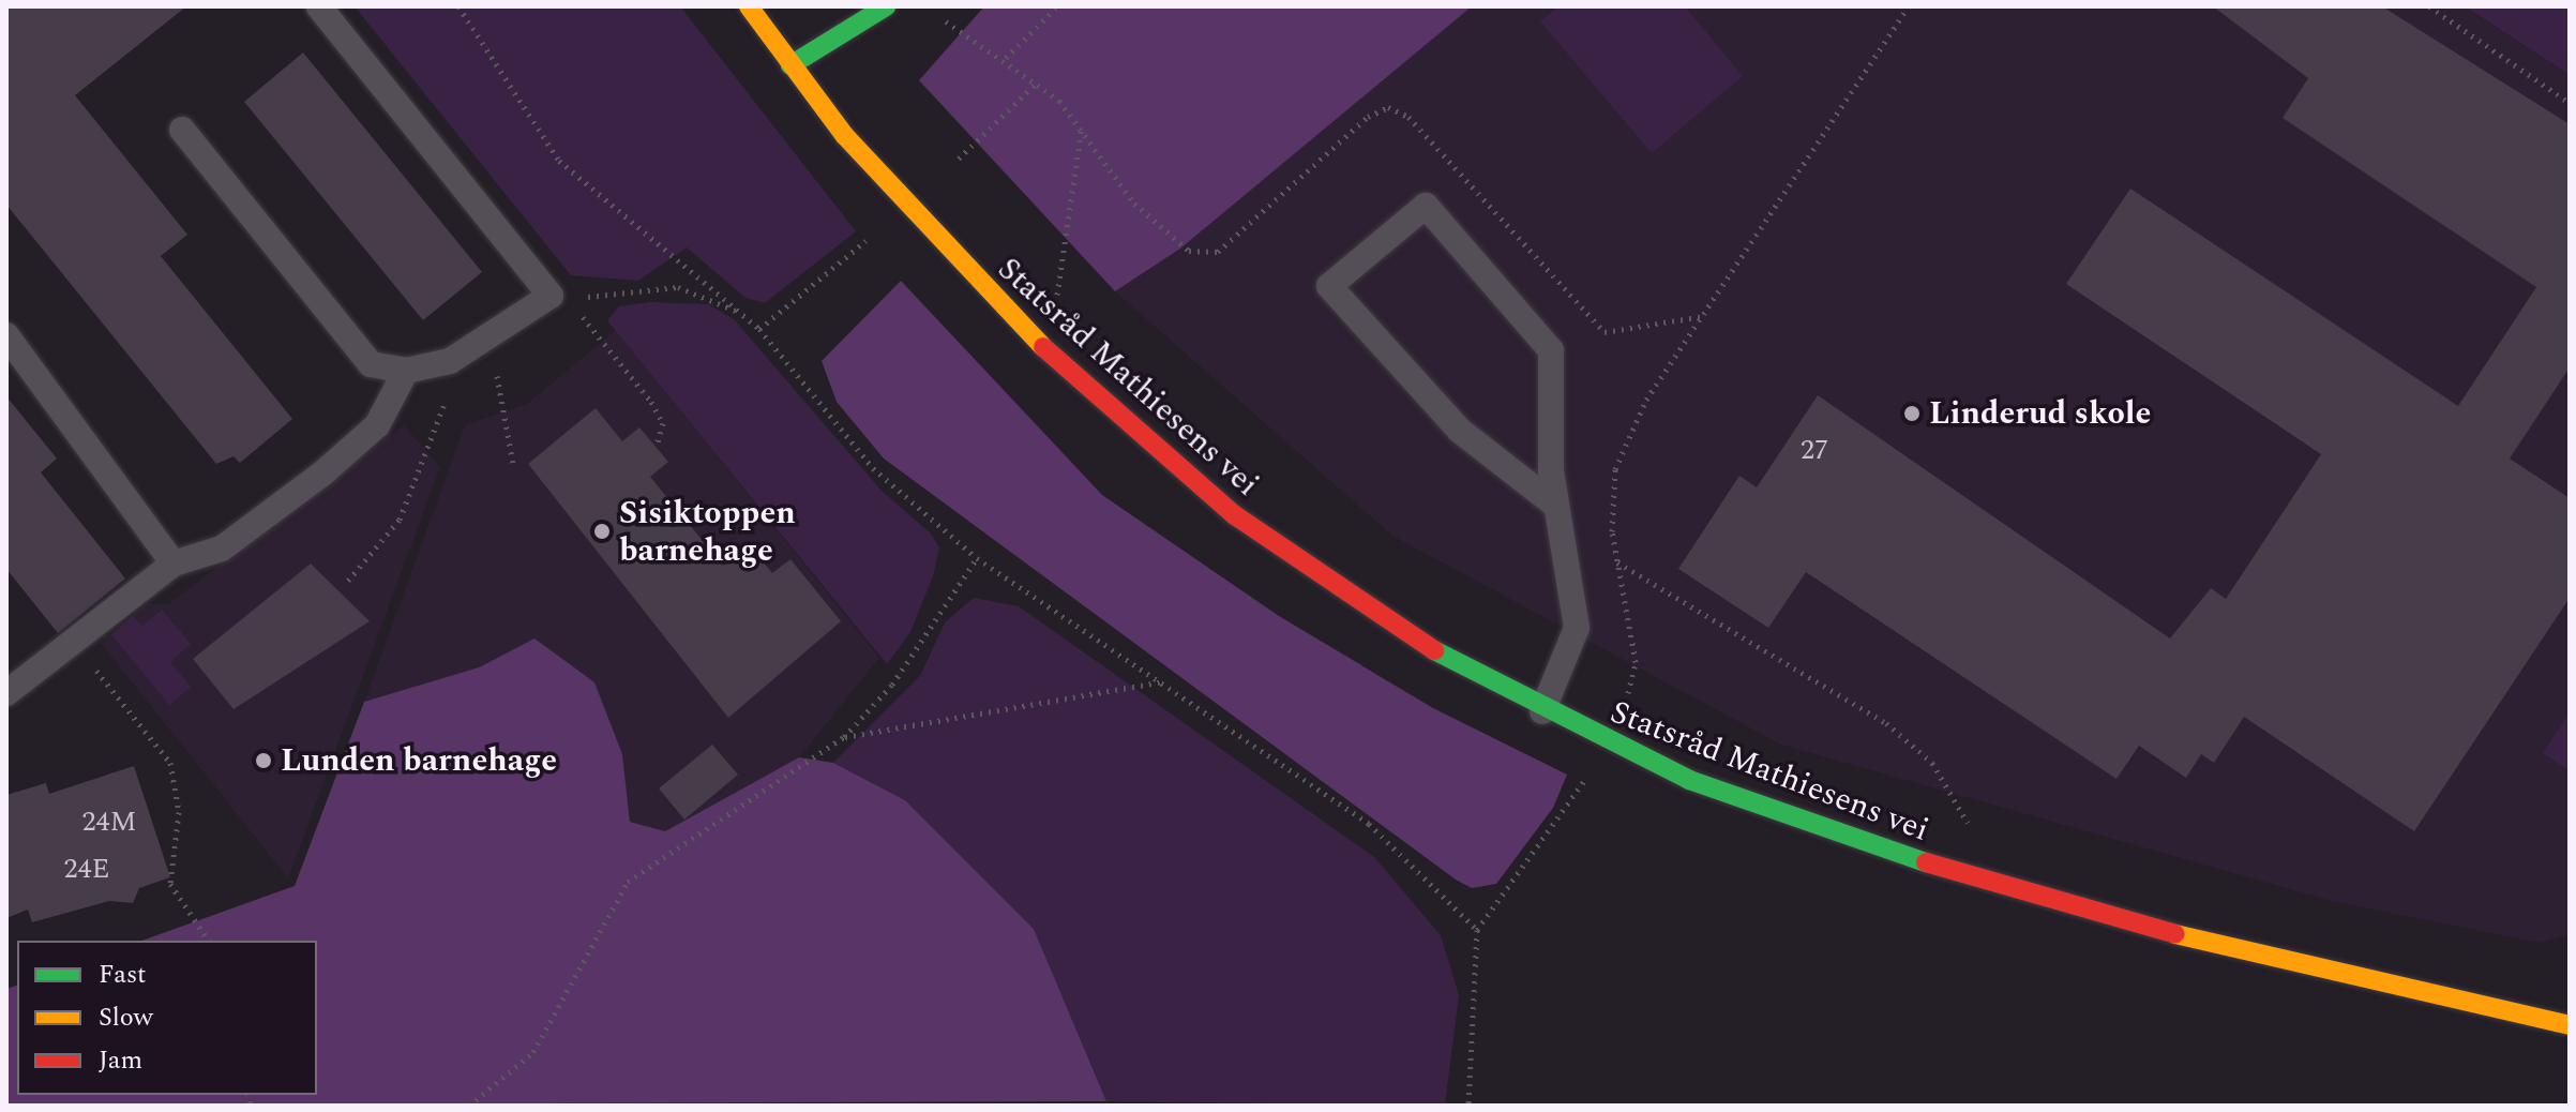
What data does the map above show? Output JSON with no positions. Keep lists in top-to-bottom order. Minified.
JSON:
{"streets":{"street":["Statsråd Mathiesens vei"]},"places":["Linderud skole","Sisiktoppen barnehage","Lunden barnehage"],"house_numbers":["27","24M","24E"],"legend":["Fast","Slow","Jam"]}
